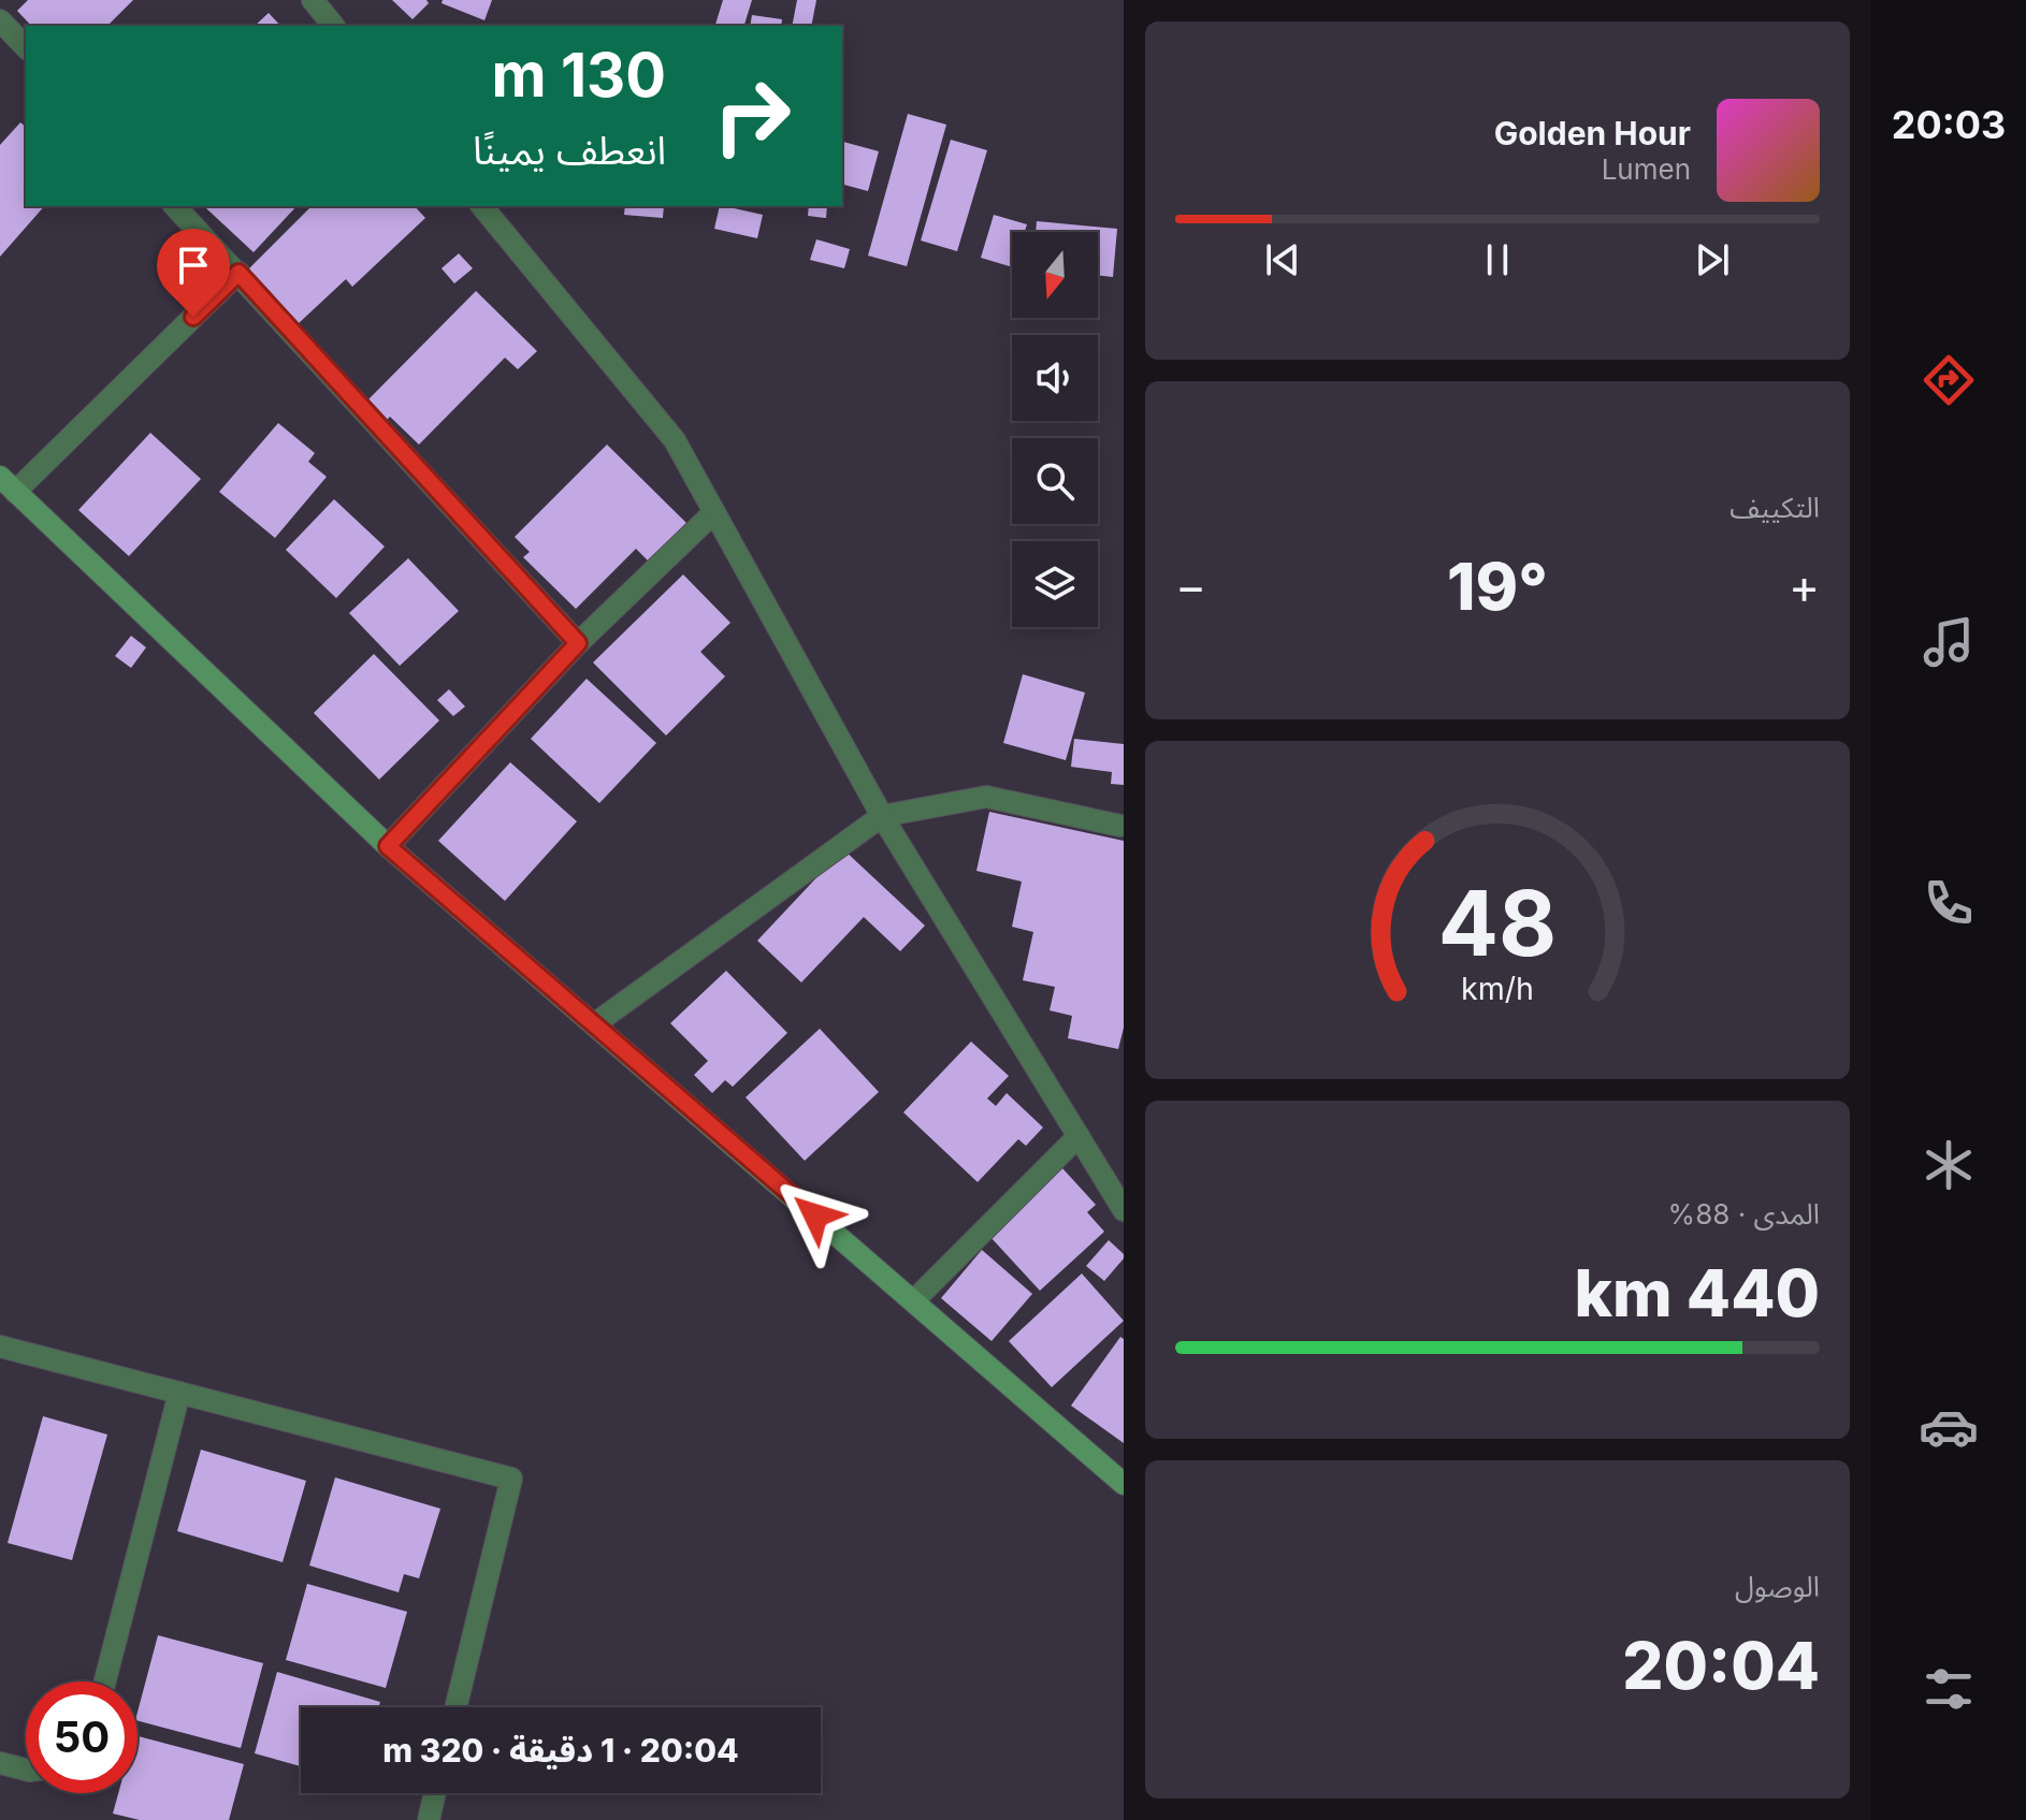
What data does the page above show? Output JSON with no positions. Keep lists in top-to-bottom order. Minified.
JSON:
{"north":"bottom","page":{"tabs":"20:03","turn":["130 m","انعطف يمينًا"],"song":["Golden Hour","Lumen"],"tile":["التكييف",["المدى · 88%","440 km"],["الوصول","20:04"]],"heat":["−","19°","+"],"limit":"50","trip":"20:04 · 1 دقيقة · 320 m","gauge":["48","km/h"]}}
